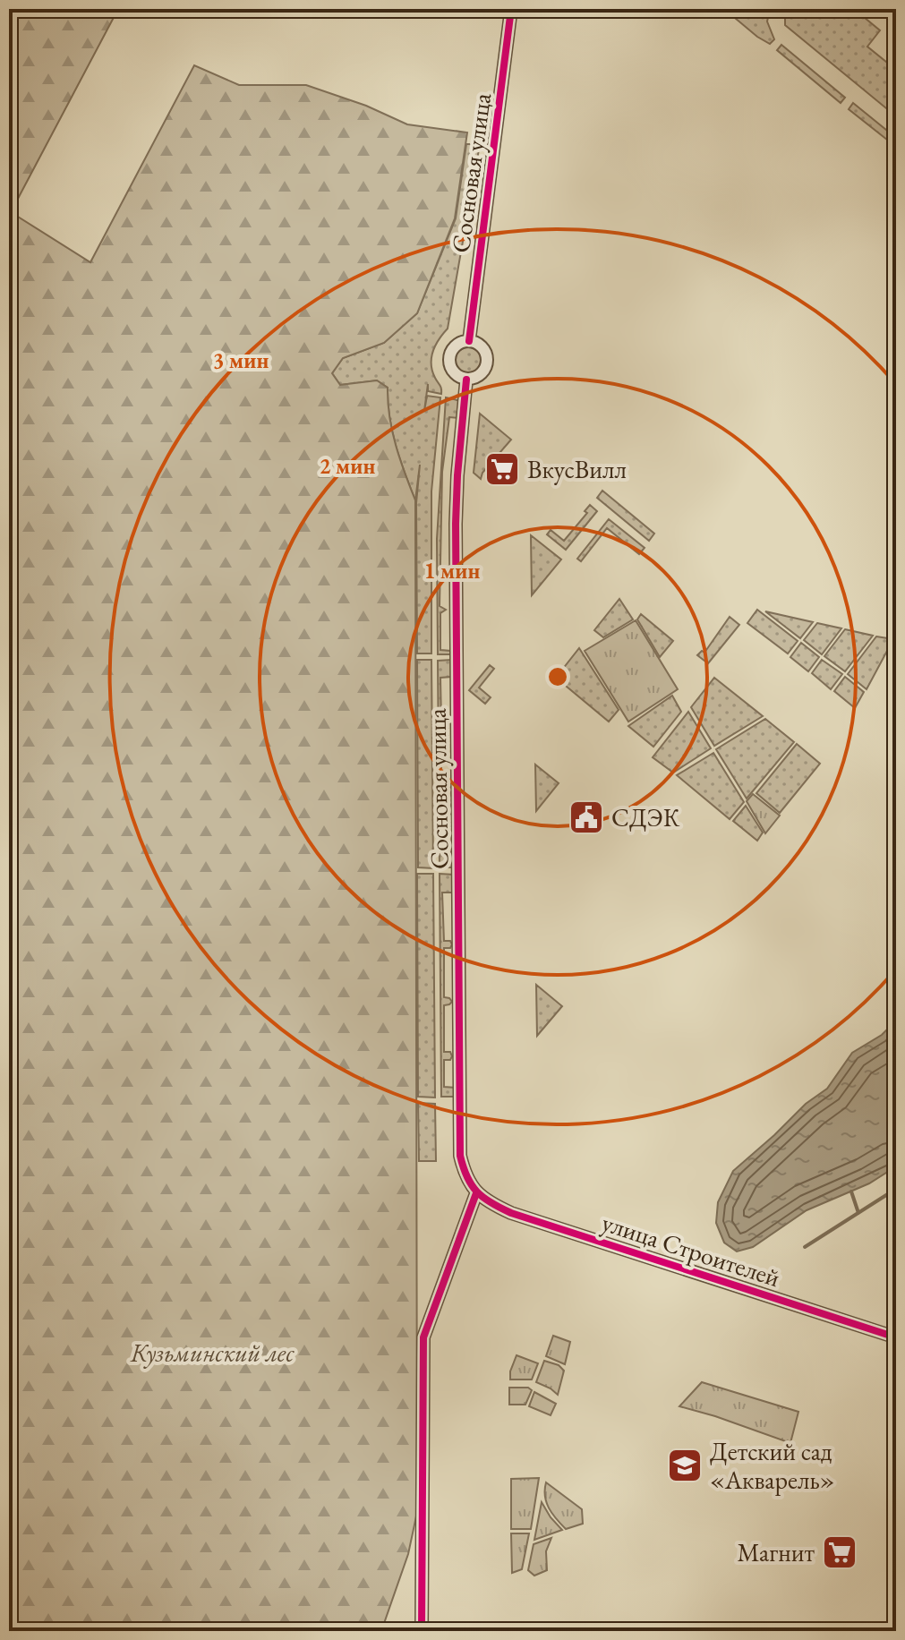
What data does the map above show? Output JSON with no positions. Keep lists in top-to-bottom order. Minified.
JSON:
{"streets":{"street":["Сосновая улица","улица Строителей"]},"crossings":[["Сосновая улица","улица Строителей"]],"parks":["Кузьминский лес"],"places":{"supermarket":["ВкусВилл","Магнит"],"public building":["СДЭК"],"school or university":["Детский сад «Акварель»"]},"rings":["3 мин","2 мин","1 мин"]}
